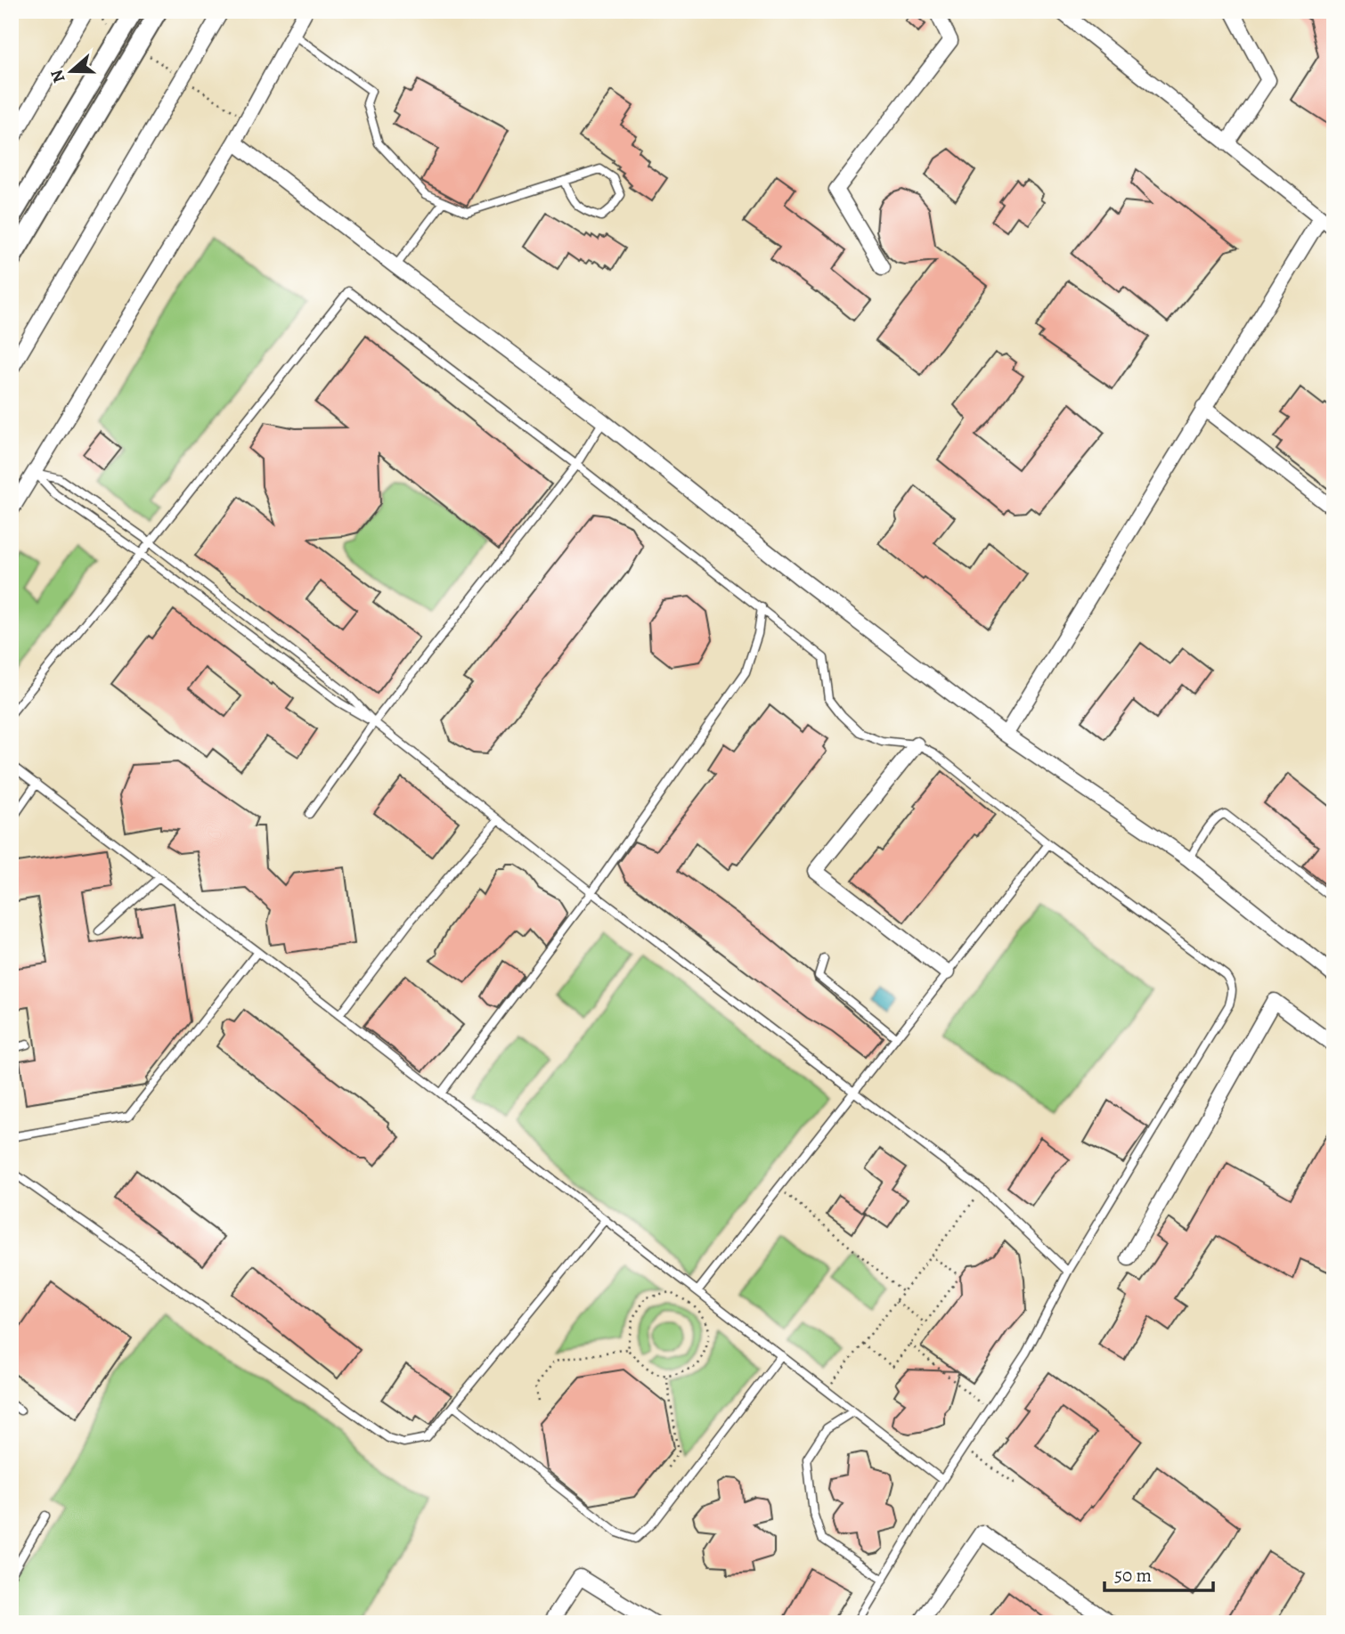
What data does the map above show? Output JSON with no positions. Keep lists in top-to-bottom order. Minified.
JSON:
{"scale_bar":"50 m","north":"left"}
